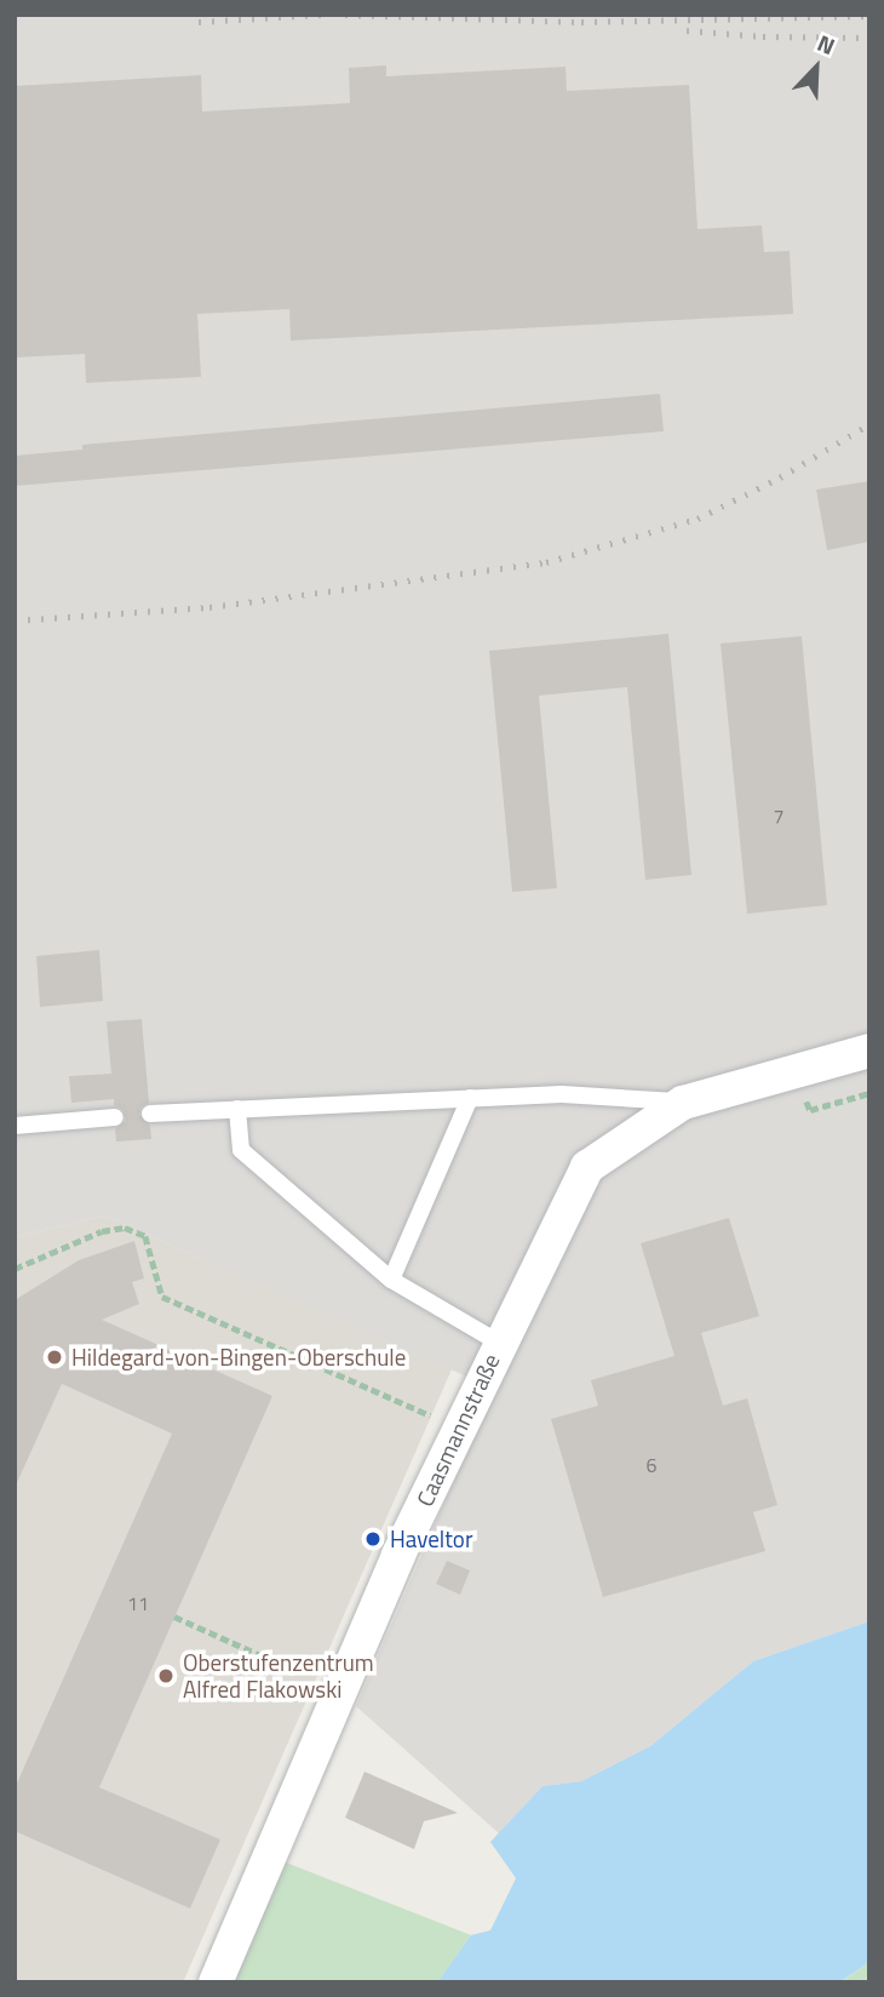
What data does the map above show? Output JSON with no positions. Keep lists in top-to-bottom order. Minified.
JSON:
{"streets":{"street":["Caasmannstraße"]},"places":["Hildegard-von-Bingen-Oberschule","Haveltor","Oberstufenzentrum Alfred Flakowski"],"house_numbers":["7","6","11"],"north":"top right"}
